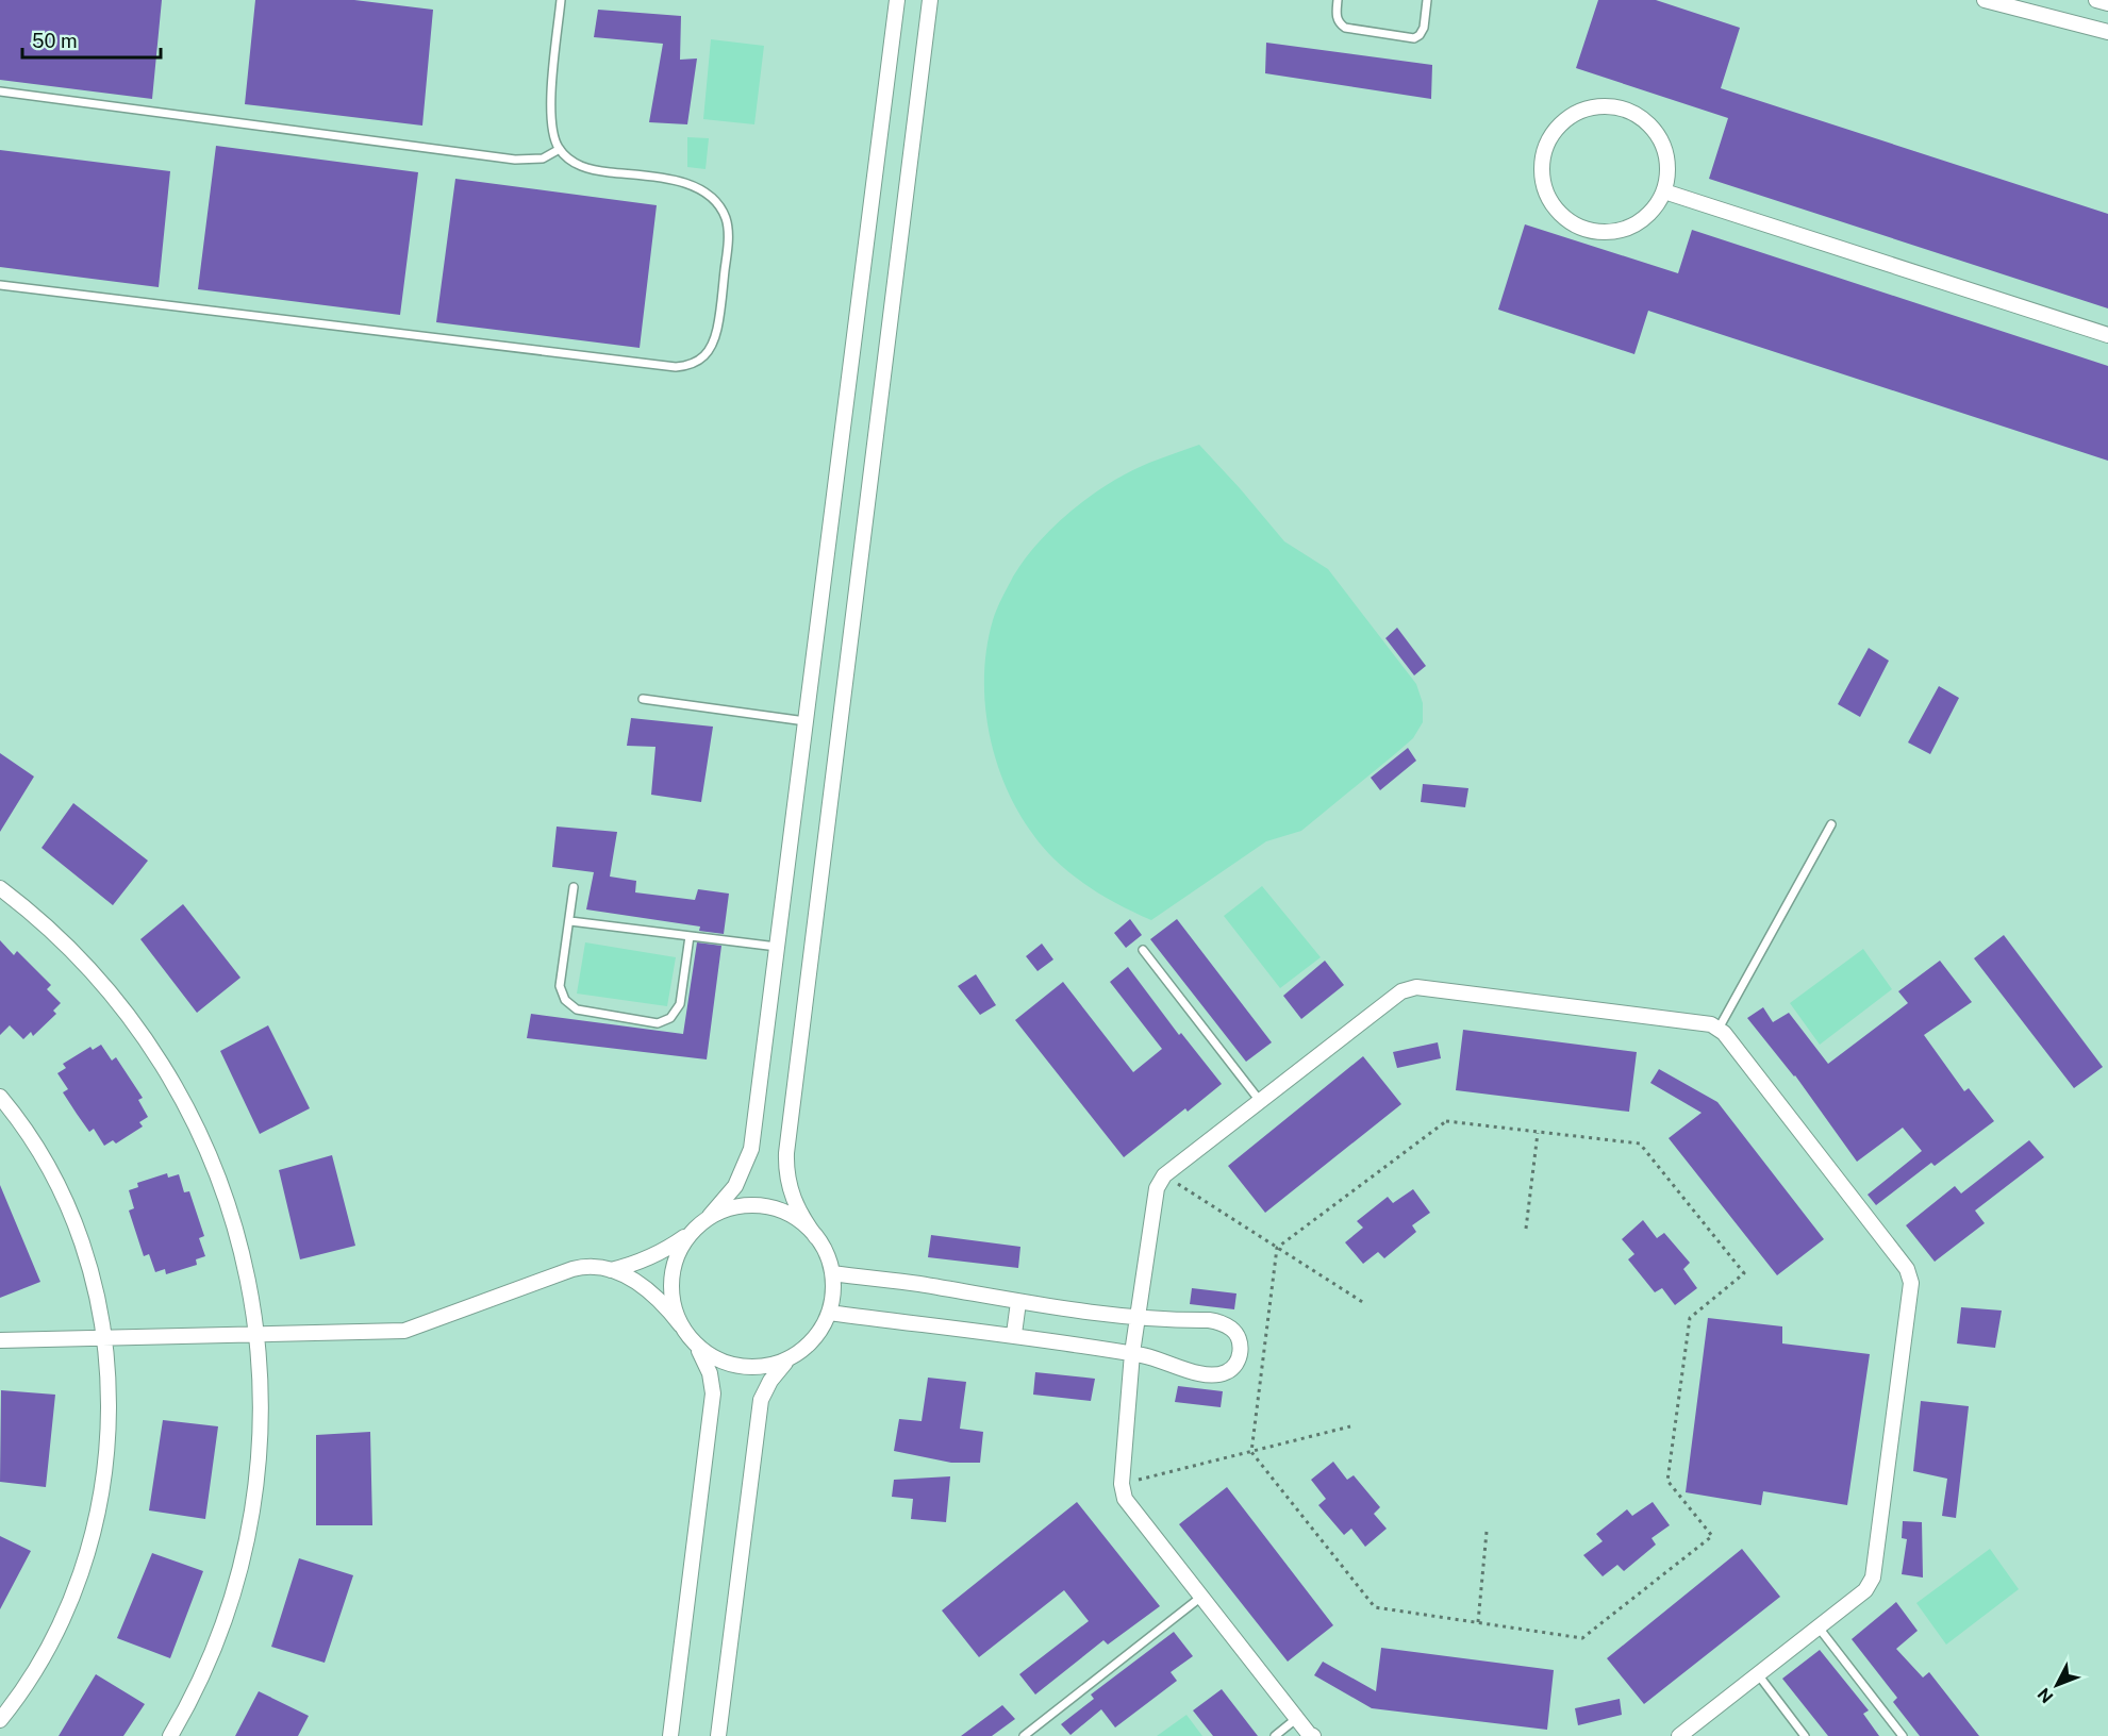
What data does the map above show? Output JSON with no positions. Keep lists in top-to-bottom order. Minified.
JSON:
{"scale_bar":"50 m","north":"bottom left"}
